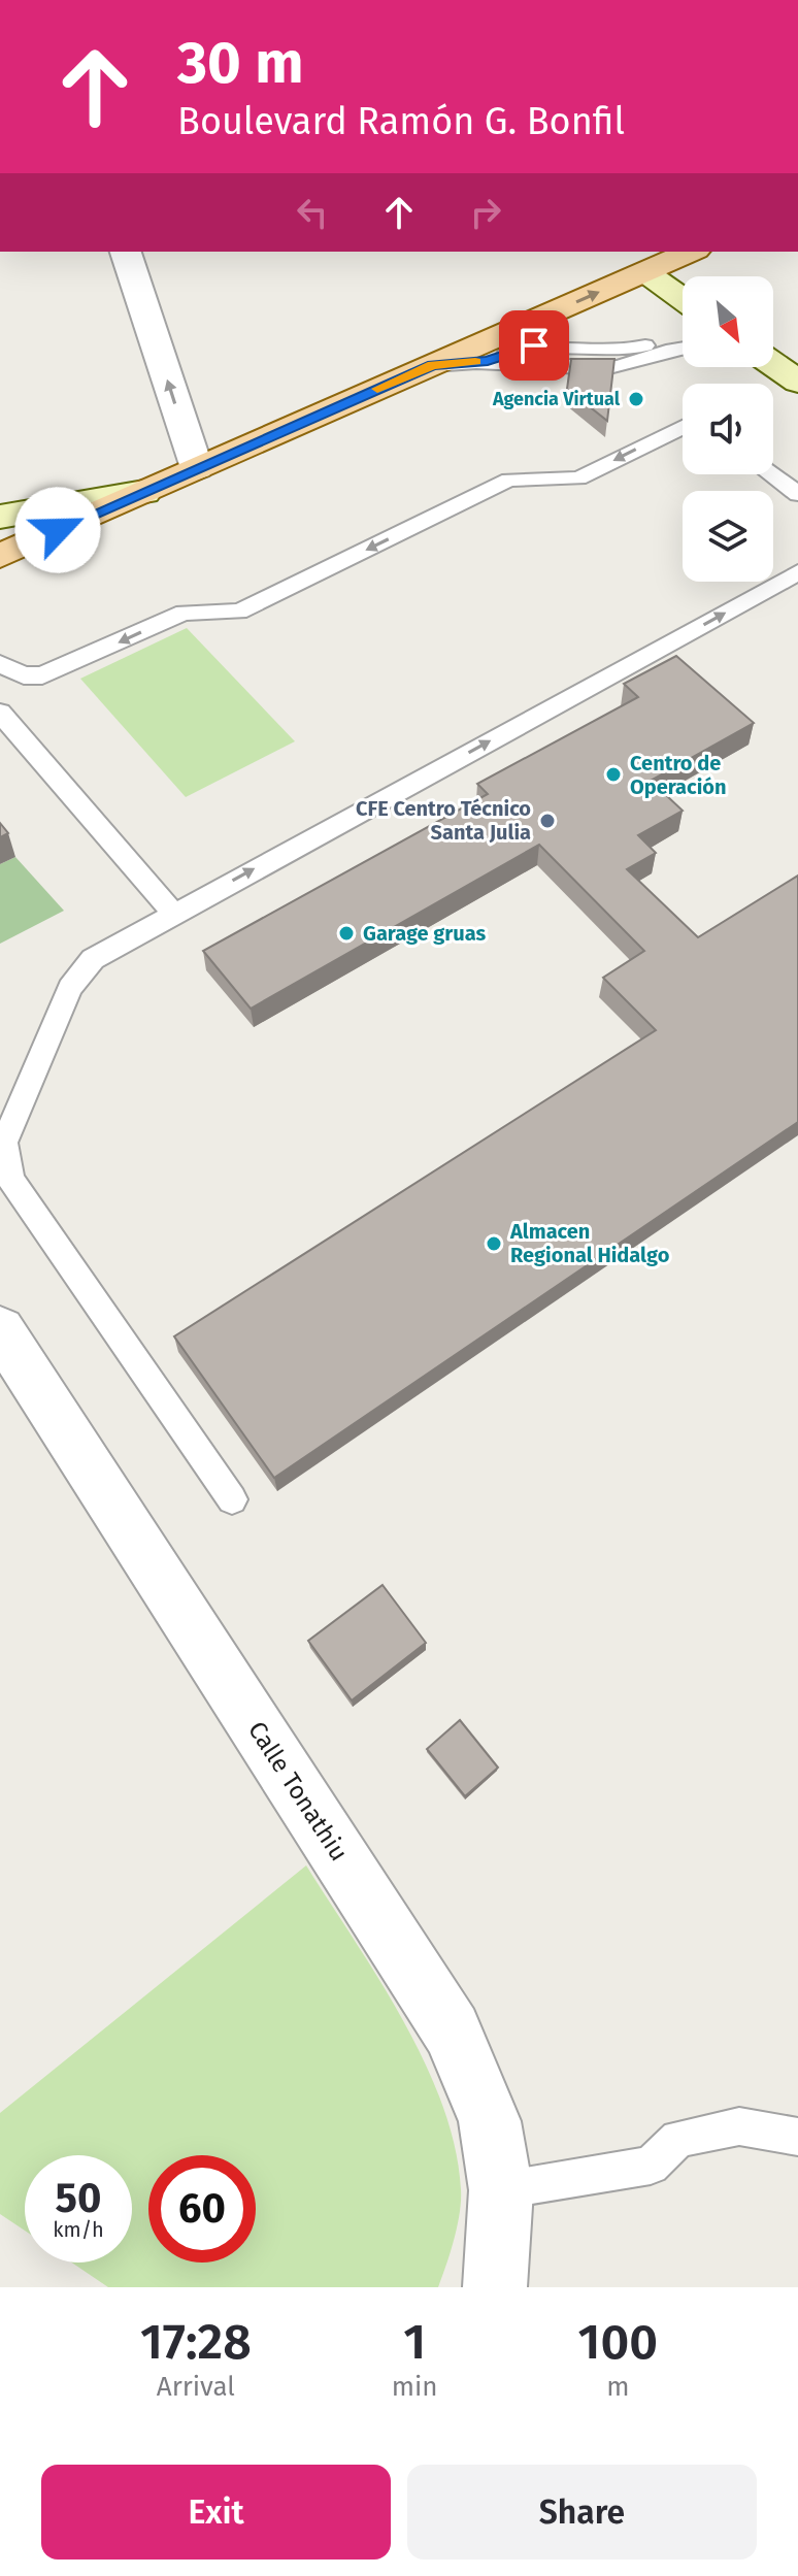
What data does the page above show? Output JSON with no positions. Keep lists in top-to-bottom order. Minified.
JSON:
{"streets":{"street":["Calle Tonathiu"]},"places":["Agencia Virtual","Centro de Operación","CFE Centro Técnico Santa Julia","Garage gruas","Almacen Regional Hidalgo"],"north":"bottom right","page":{"turn":["30 m","Boulevard Ramón G. Bonfil"],"speed":"50 km/h","limit":"60","eta":["17:28","Arrival","1","min","100","m"],"buttons":["Exit","Share"]}}
